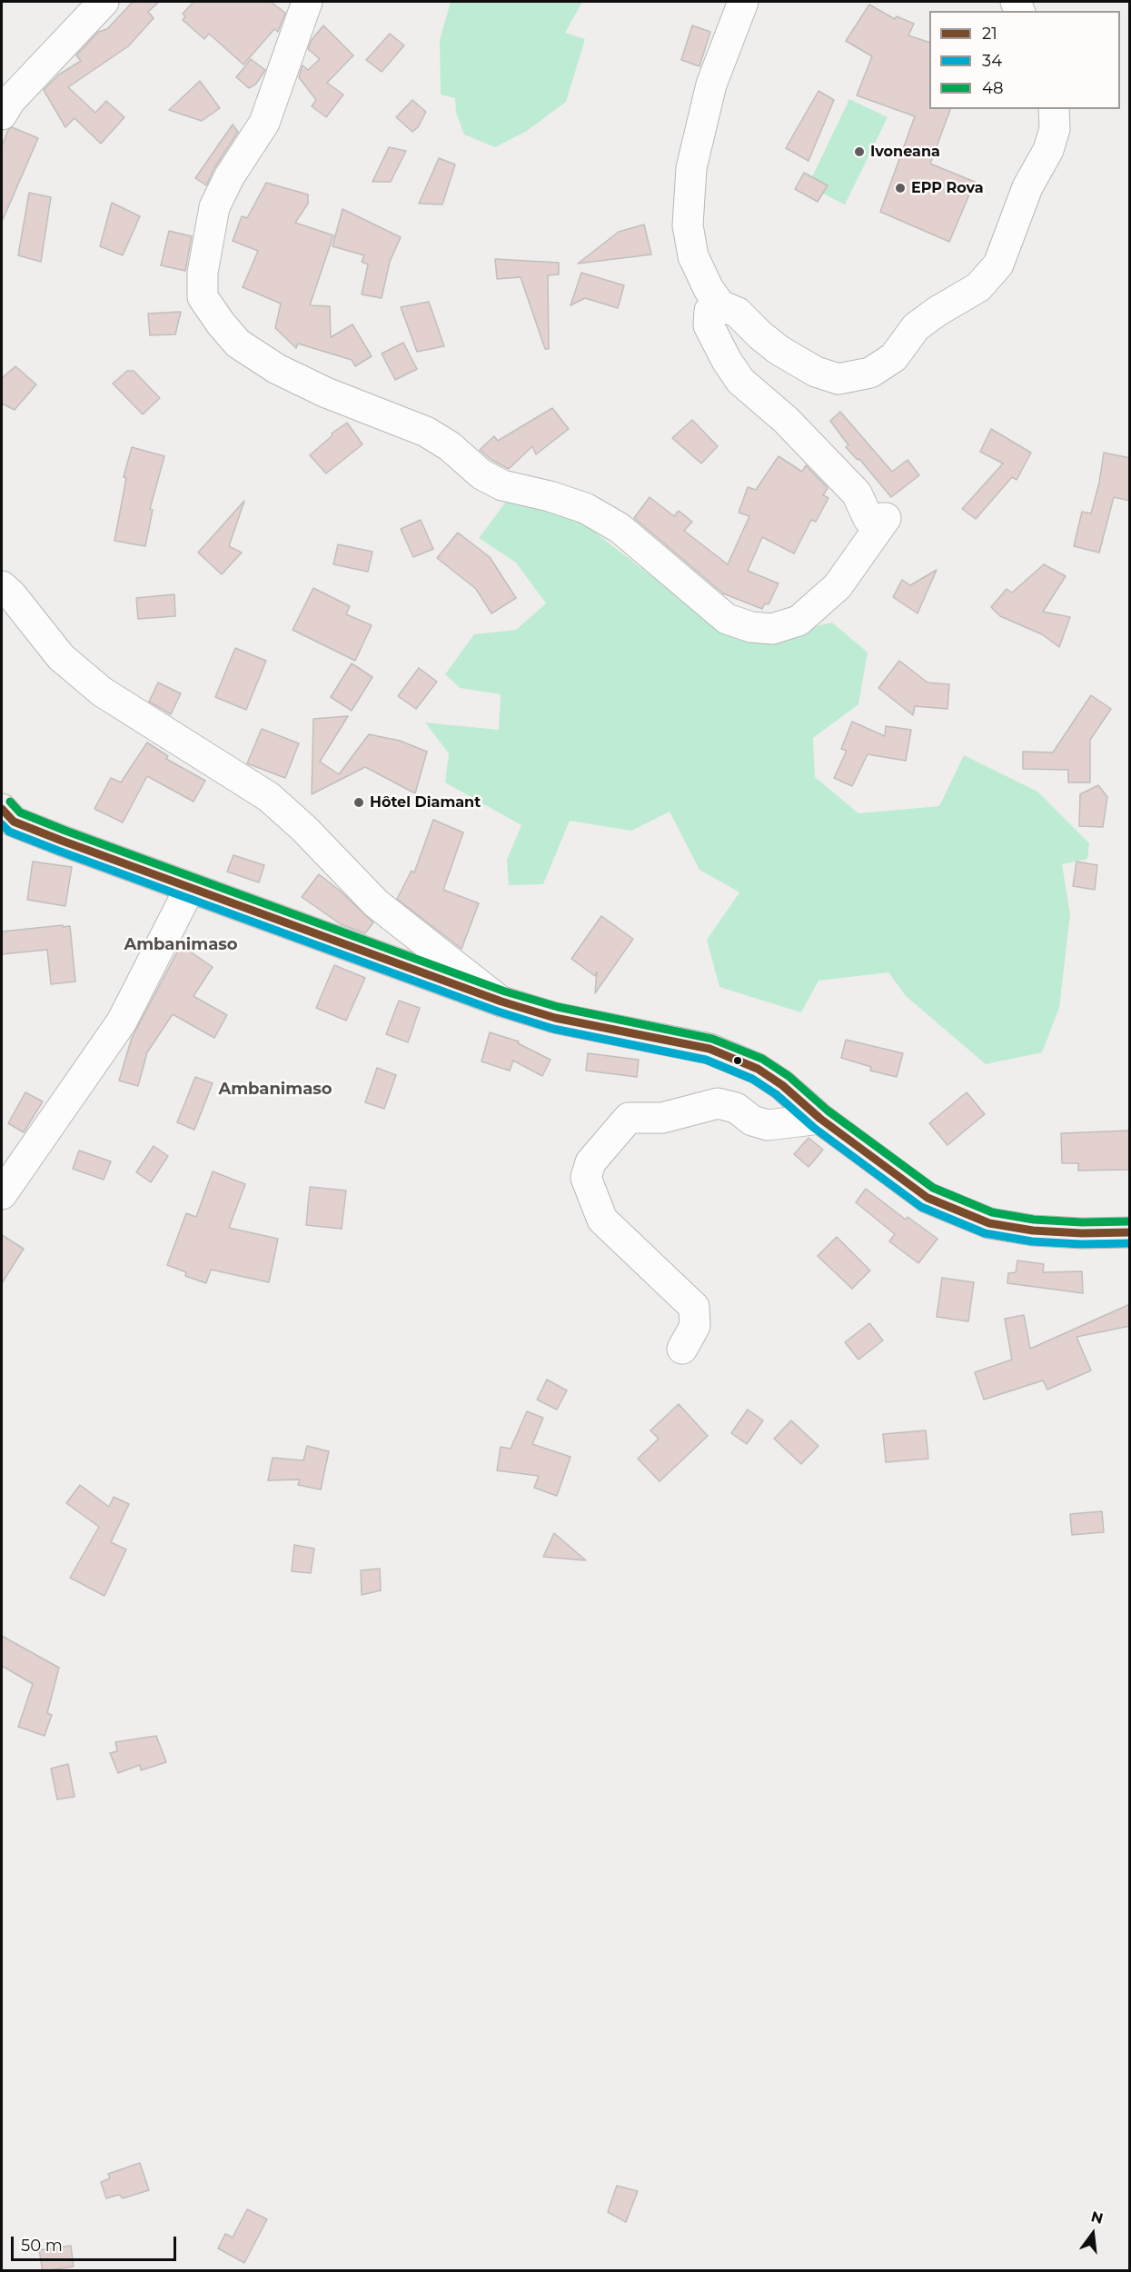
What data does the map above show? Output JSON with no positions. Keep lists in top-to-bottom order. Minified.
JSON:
{"districts":["Ambanimaso","Ambanimaso"],"places":["Ivoneana","EPP Rova","Hôtel Diamant"],"lines":["transit line 48","transit line 21","transit line 34"],"legend":["21","34","48"],"scale_bar":"50 m","north":"top"}
